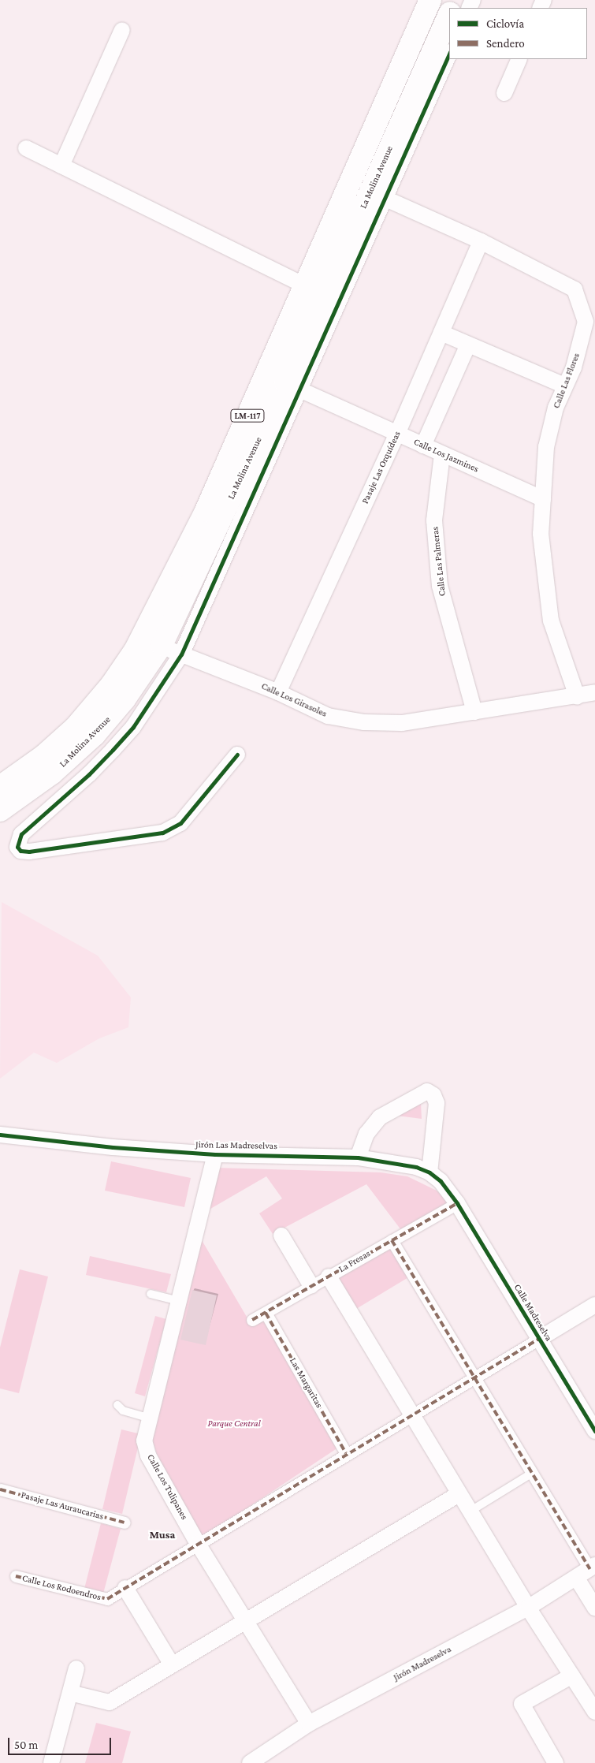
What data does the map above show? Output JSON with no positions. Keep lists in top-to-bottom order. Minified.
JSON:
{"streets":{"main road":["La Molina Avenue","LM-117"],"street":["Calle Las Flores","Calle Los Jazmines","Pasaje Las Orquídeas","Calle Las Palmeras","Calle Los Girasoles","Jirón Las Madreselvas","La Fresas","Calle Madreselva","Las Margaritas","Calle Los Tulipanes","Pasaje Las Auraucarias","Calle Los Rodoendros","Jirón Madreselva"]},"crossings":[["La Molina Avenue","Calle Las Flores"],["La Molina Avenue","Calle Los Jazmines"],["La Molina Avenue","Calle Los Girasoles"],["Calle Las Flores","Calle Los Jazmines"],["Calle Las Flores","Pasaje Las Orquídeas"],["Calle Las Flores","Calle Los Girasoles"],["Calle Los Jazmines","Pasaje Las Orquídeas"],["Calle Los Jazmines","Calle Las Palmeras"],["Pasaje Las Orquídeas","Calle Los Girasoles"],["Calle Las Palmeras","Calle Los Girasoles"],["Jirón Las Madreselvas","La Fresas"],["Jirón Las Madreselvas","Calle Madreselva"],["Jirón Las Madreselvas","Calle Los Tulipanes"],["La Fresas","Calle Madreselva"],["La Fresas","Las Margaritas"],["Calle Los Tulipanes","Jirón Madreselva"]],"districts":["Musa"],"parks":["Parque Central"],"legend":["Ciclovía","Sendero"],"scale_bar":"50 m"}
